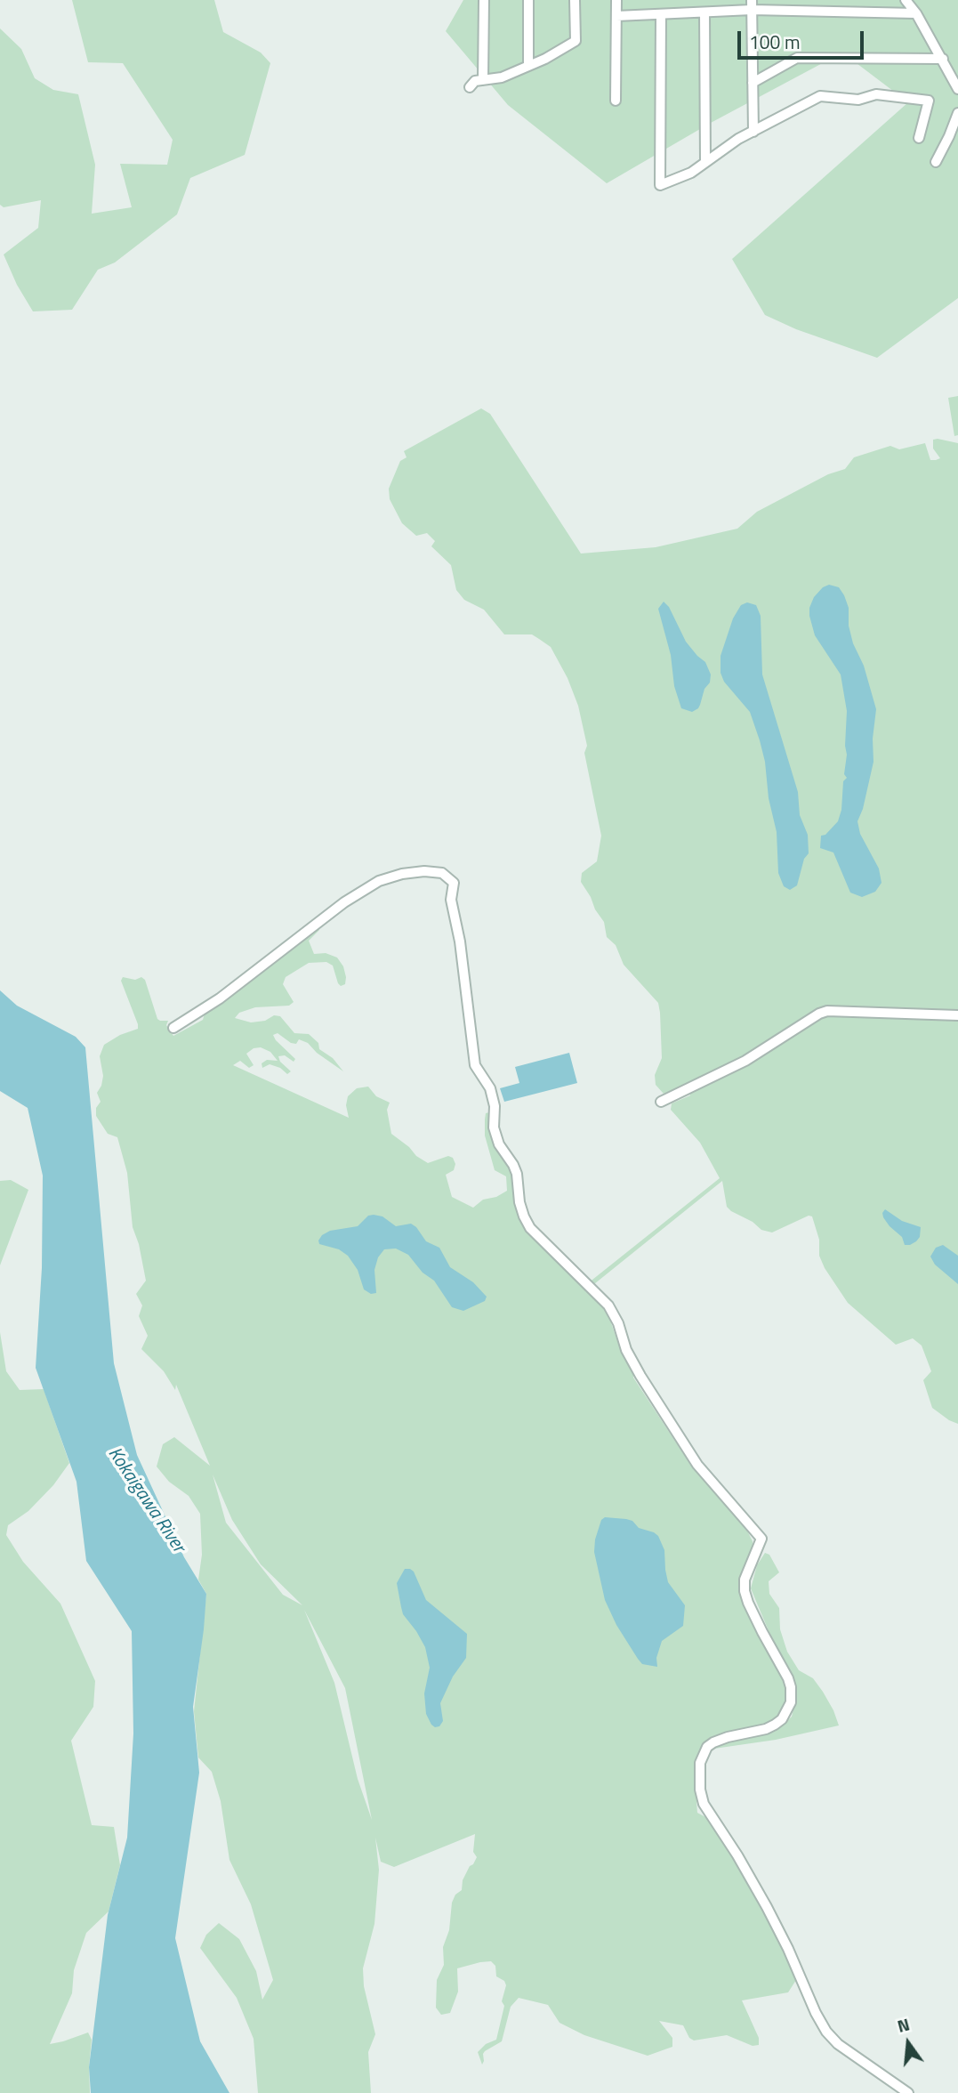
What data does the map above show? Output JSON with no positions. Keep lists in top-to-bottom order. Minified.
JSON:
{"water":["Kokaigawa River"],"scale_bar":"100 m","north":"top"}
